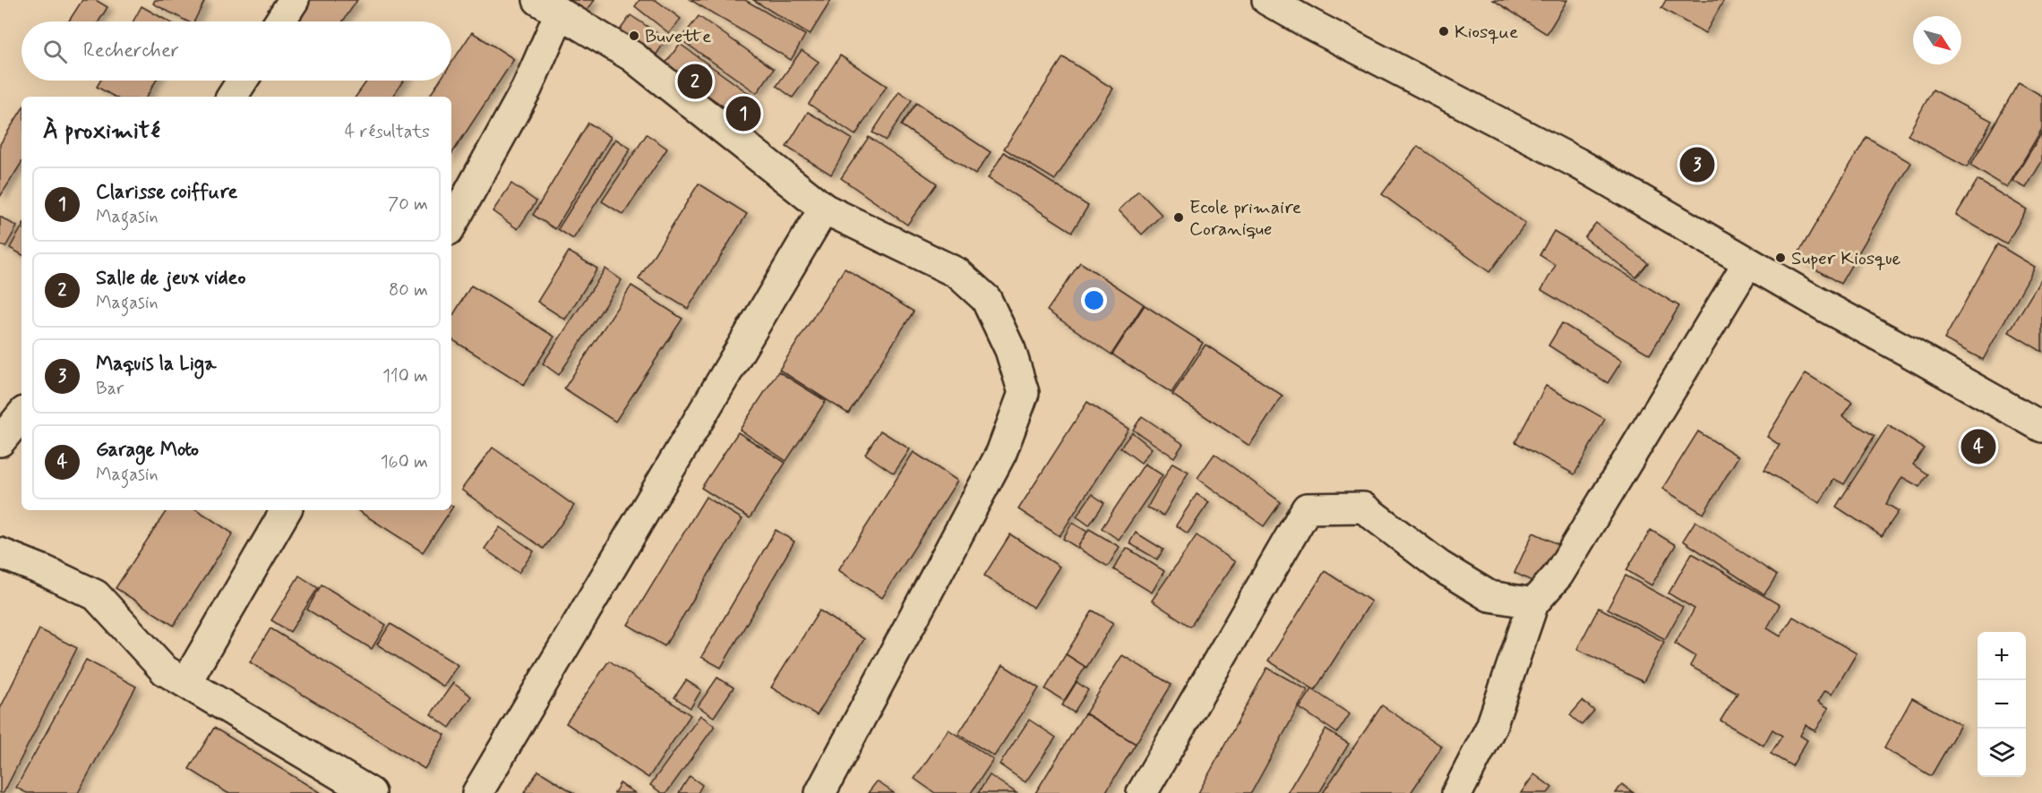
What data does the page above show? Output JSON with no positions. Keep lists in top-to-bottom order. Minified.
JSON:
{"places":["Kiosque","Buvette","Ecole primaire Coranique","Super Kiosque"],"north":"bottom right","page":{"search":"Rechercher","pins":["2","1","3","4"],"heading":["À proximité","4 résultats"],"list":[{"mark":"1","name":"Clarisse coiffure","note":"Magasin","value":"70 m"},{"mark":"2","name":"Salle de jeux video","note":"Magasin","value":"80 m"},{"mark":"3","name":"Maquis la Liga","note":"Bar","value":"110 m"},{"mark":"4","name":"Garage Moto","note":"Magasin","value":"160 m"}],"map_buttons":["+","−"]}}
